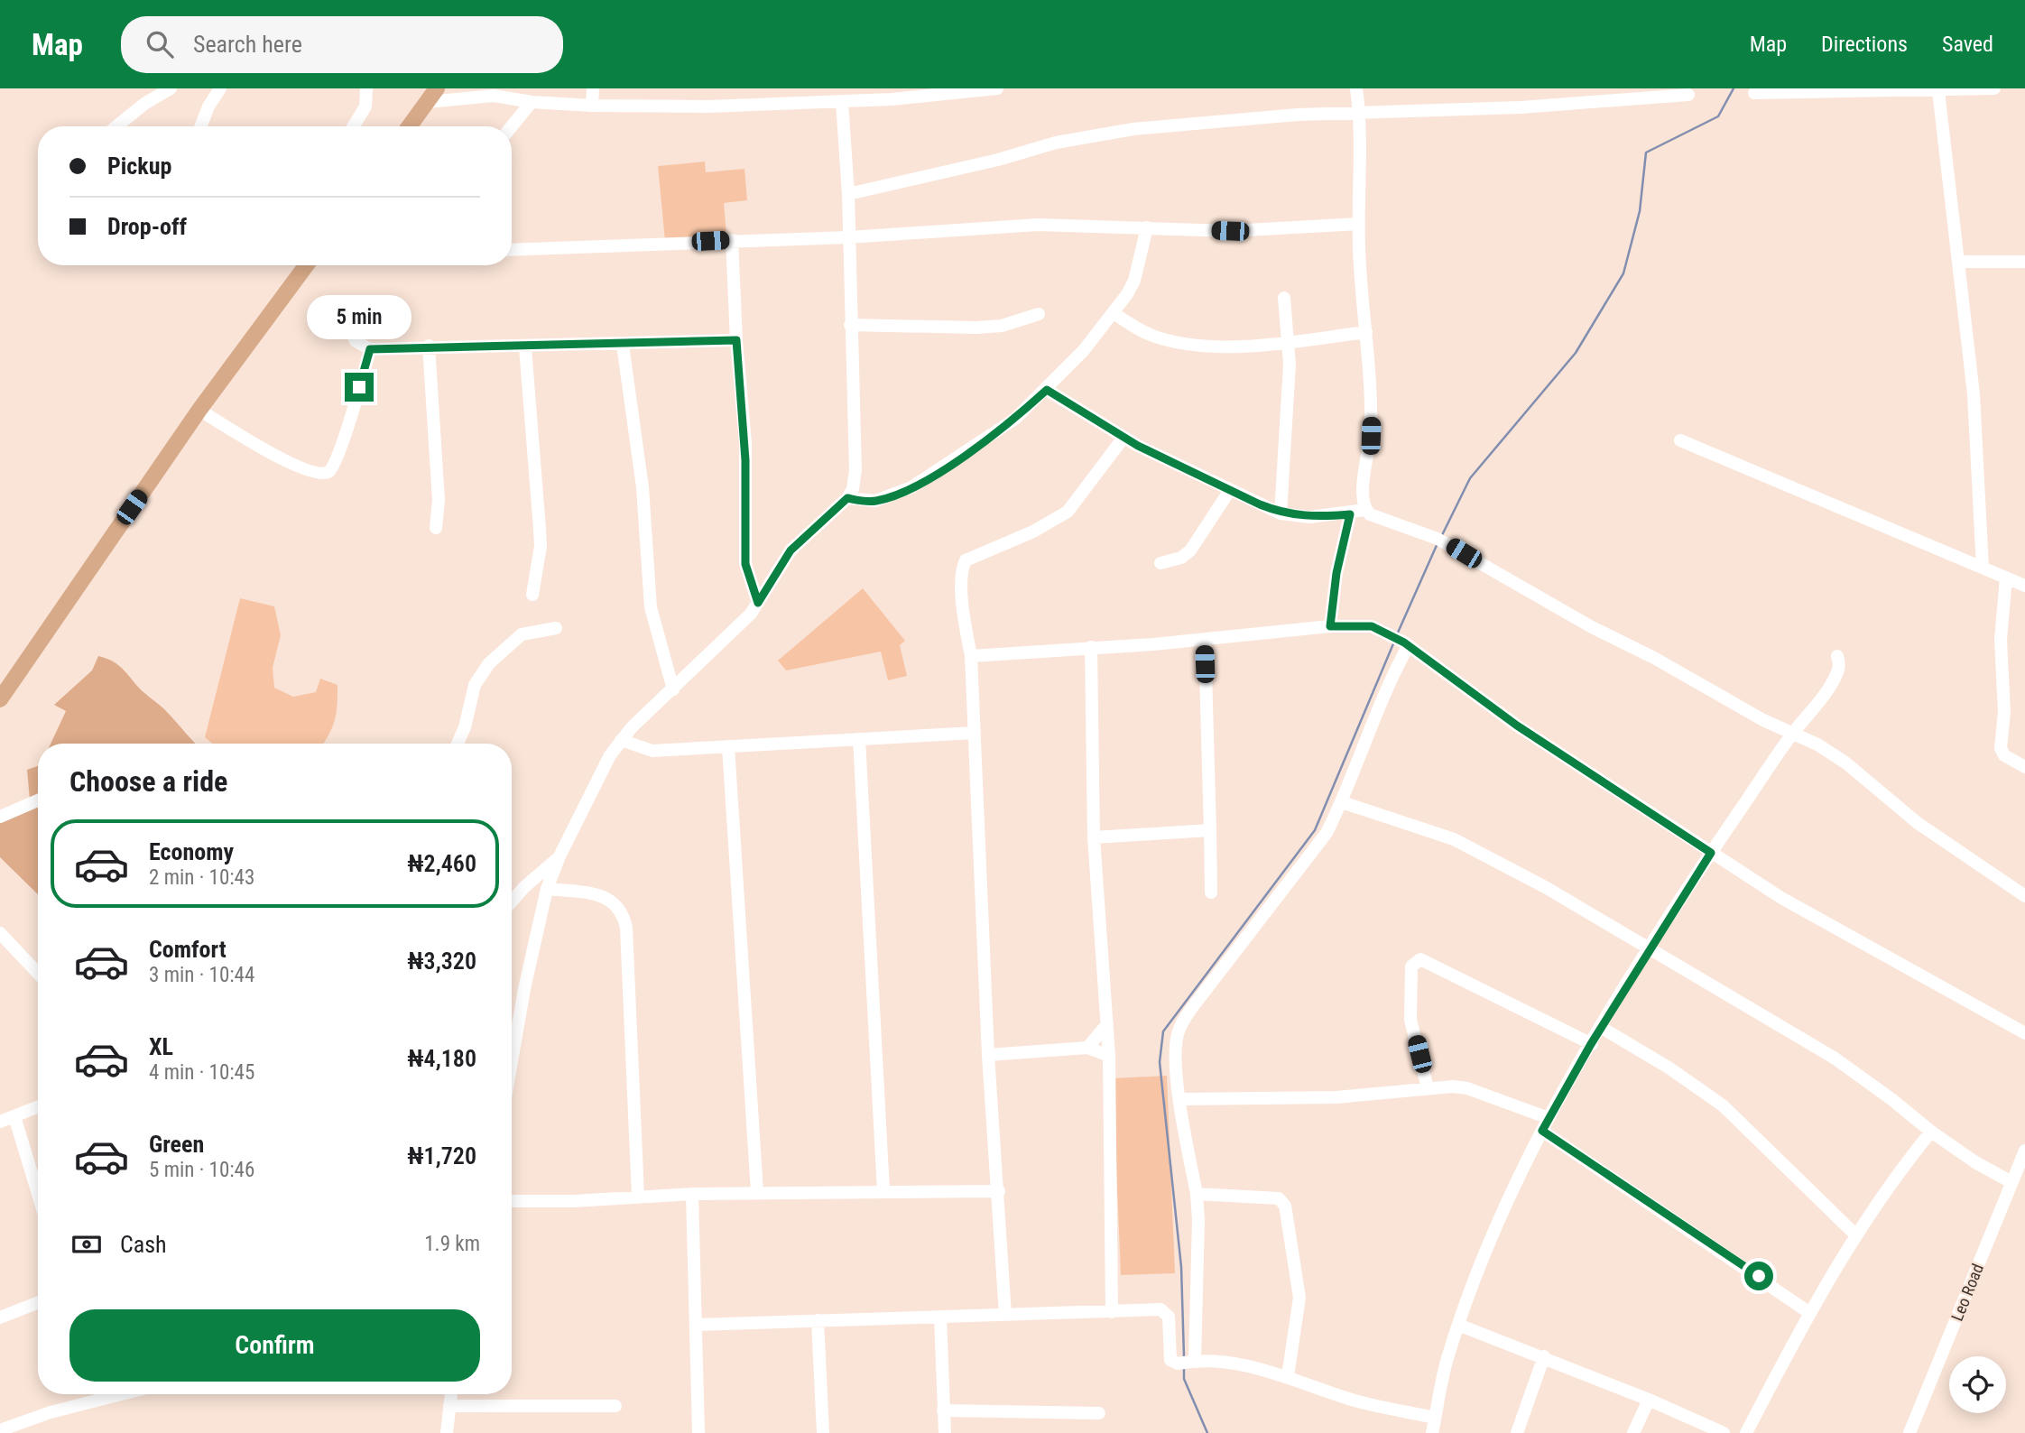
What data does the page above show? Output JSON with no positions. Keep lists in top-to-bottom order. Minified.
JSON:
{"streets":{"street":["Leo Road"]},"page":{"header":"Map","search":"Search here","nav":["Map","Directions","Saved"],"banner":["Pickup","Drop-off"],"bubble":"5 min","heading":"Choose a ride","list":[{"name":"Economy","note":"2 min · 10:43","value":"₦2,460"},{"name":"Comfort","note":"3 min · 10:44","value":"₦3,320"},{"name":"XL","note":"4 min · 10:45","value":"₦4,180"},{"name":"Green","note":"5 min · 10:46","value":"₦1,720"}],"pay":["Cash","1.9 km"],"buttons":"Confirm"}}
